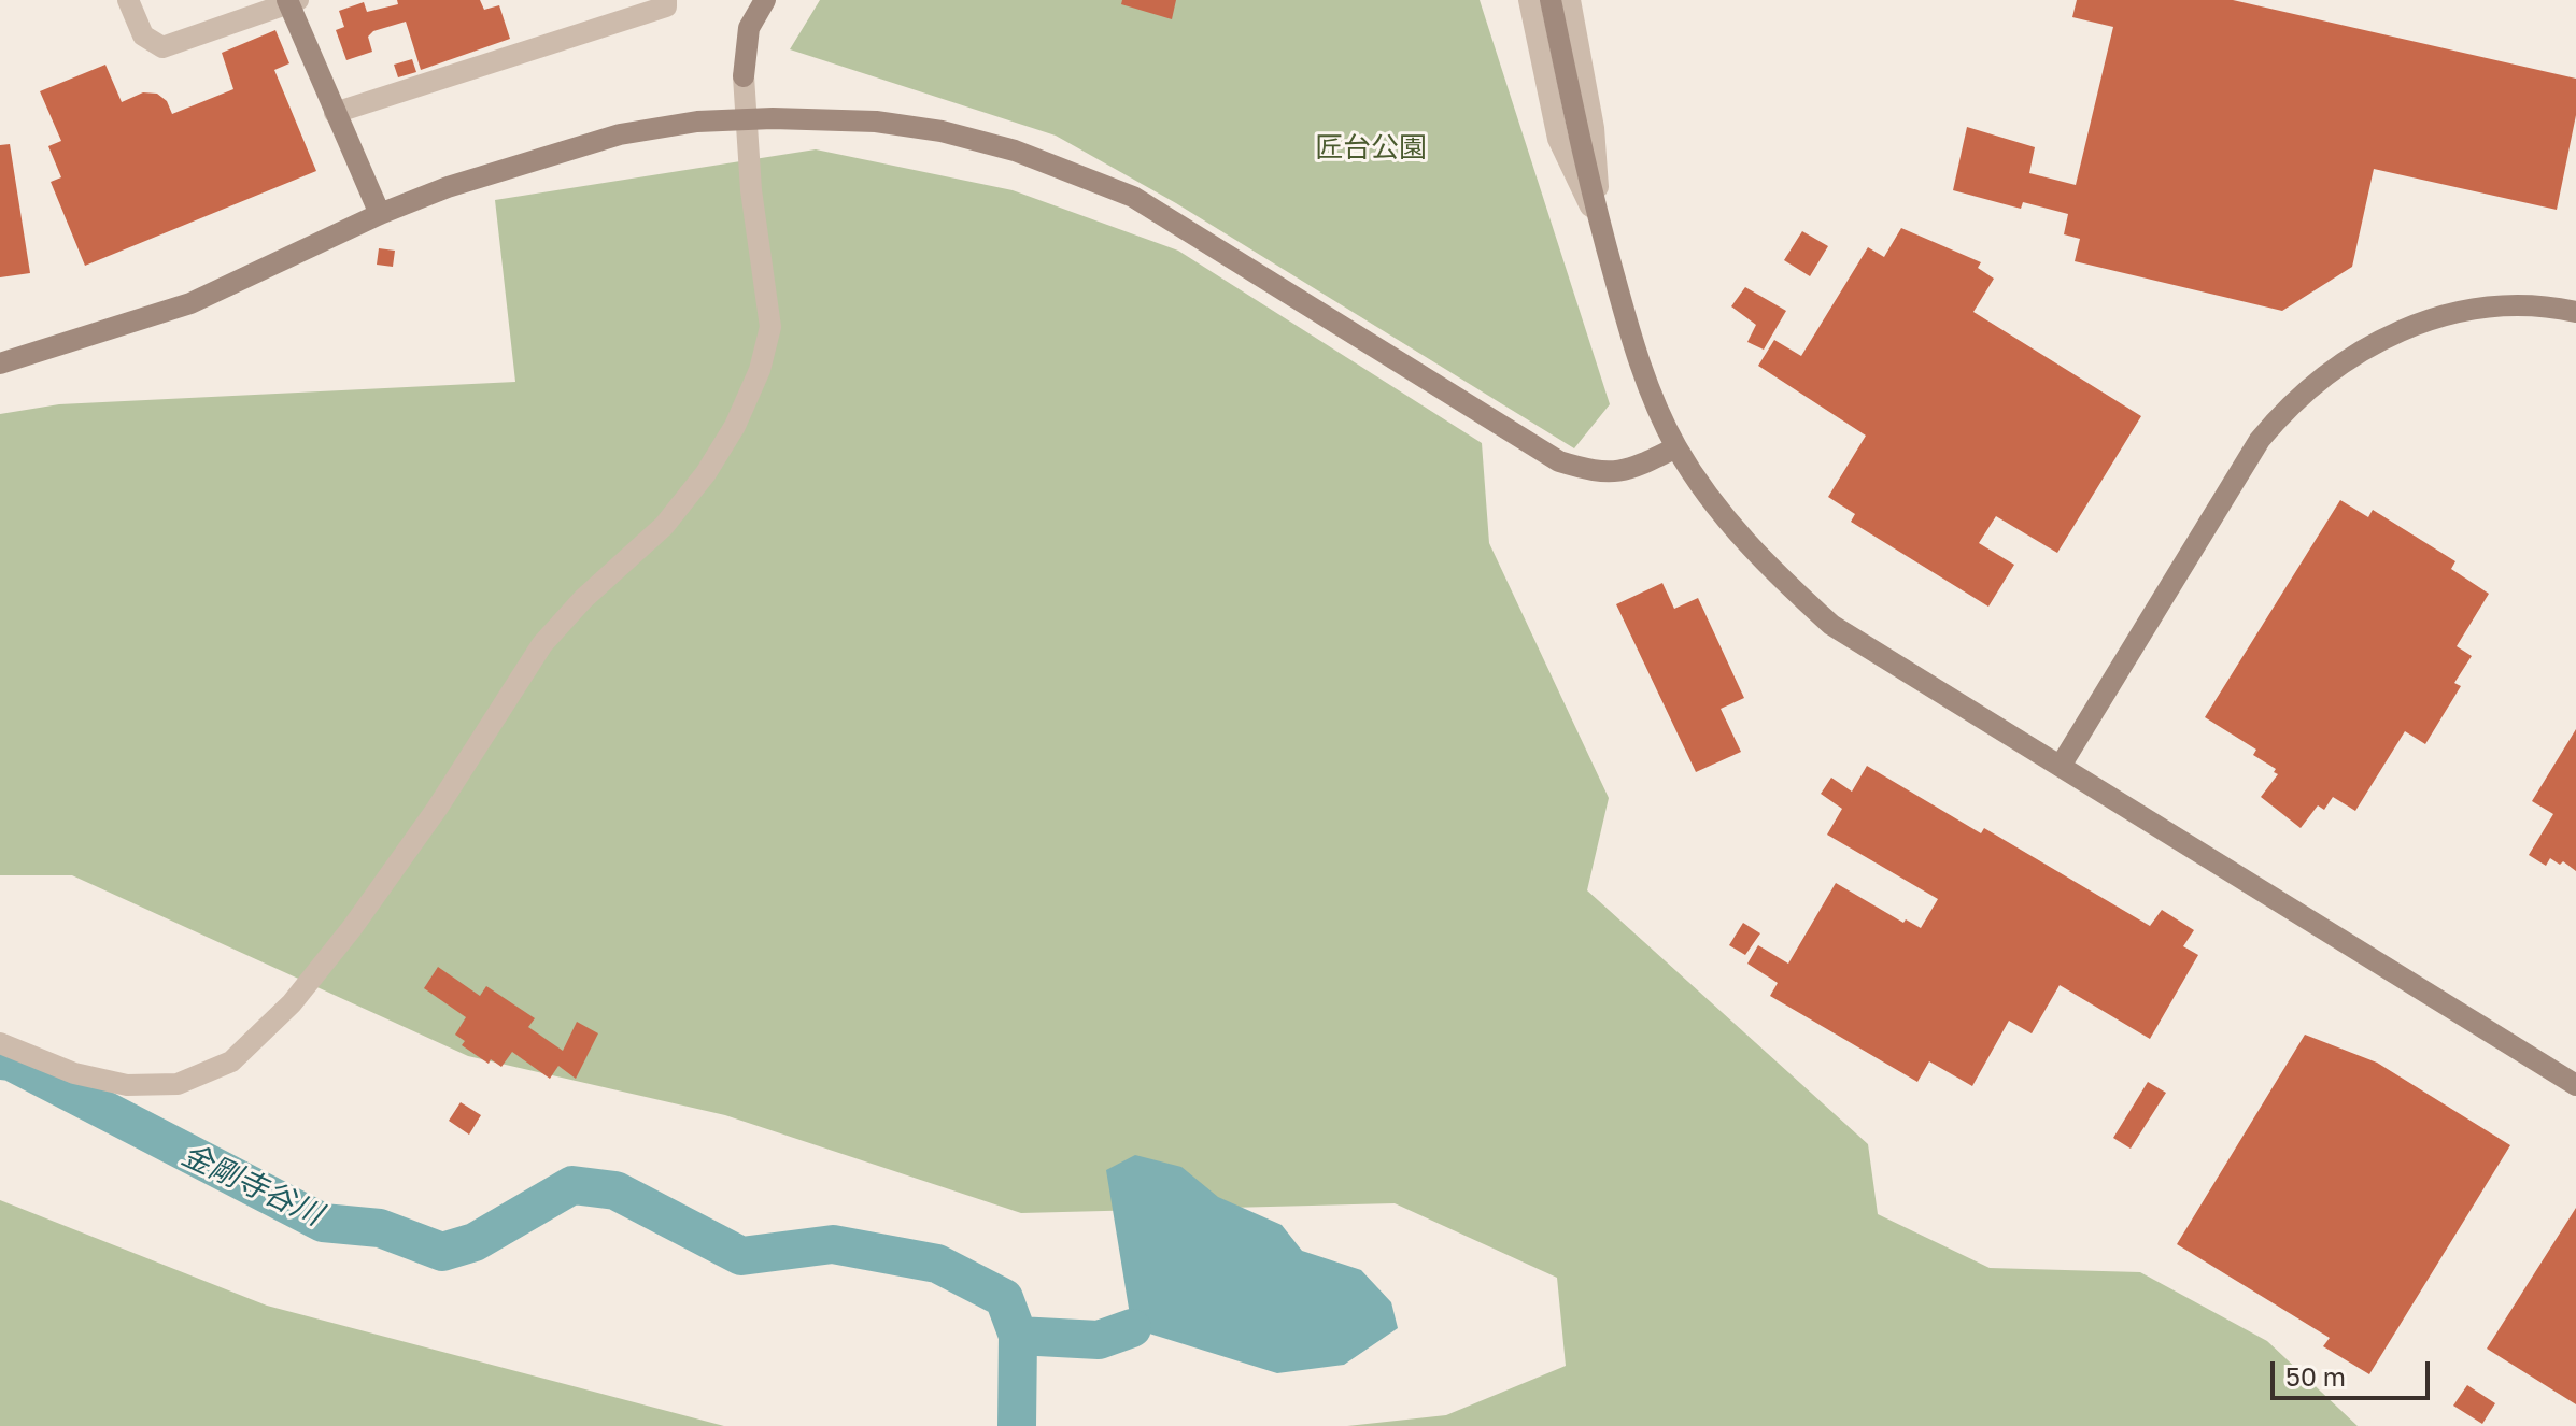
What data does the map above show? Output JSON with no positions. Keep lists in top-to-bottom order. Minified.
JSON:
{"water":["金剛寺谷川"],"parks":["匠台公園"],"scale_bar":"50 m"}
